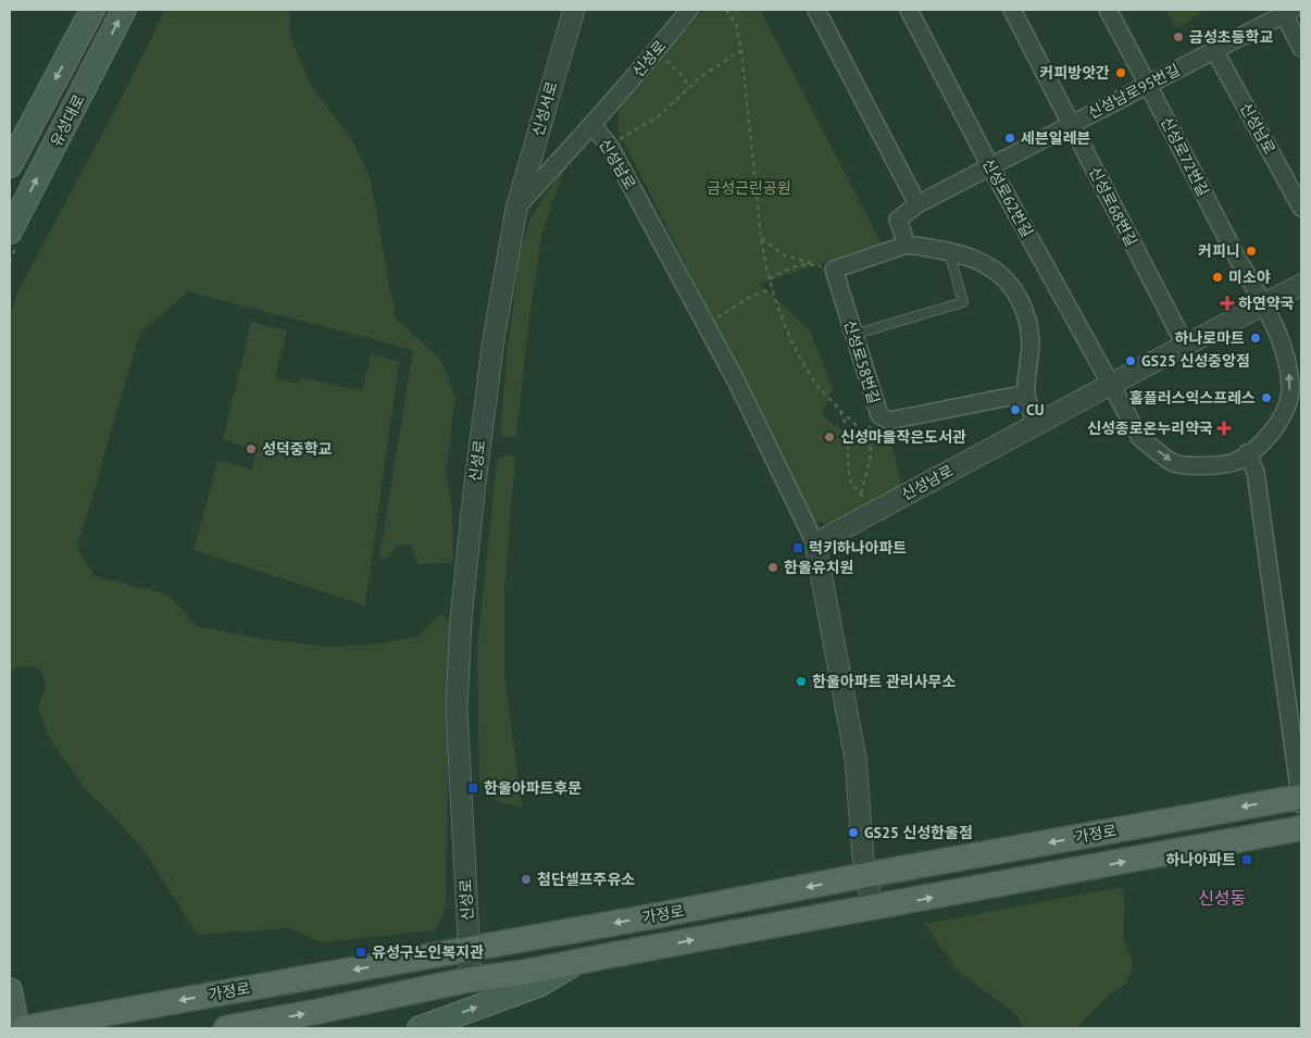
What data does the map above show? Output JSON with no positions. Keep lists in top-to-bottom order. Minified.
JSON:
{"streets":{"main road":["유성대로","가정로"],"street":["신성로","신성남로95번길","신성서로","신성남로","신성로72번길","신성로62번길","신성로68번길","신성로58번길"]},"crossings":[["신성로","신성서로"],["신성로","신성남로"],["신성로","가정로"],["신성남로95번길","신성남로"],["신성남로95번길","신성로72번길"],["신성남로95번길","신성로62번길"],["신성남로95번길","신성로68번길"],["신성남로","신성로72번길"],["신성남로","신성로62번길"],["신성남로","신성로68번길"]],"districts":["신성동"],"parks":["금성근린공원"],"places":{"other":["금성초등학교","커피방앗간","세븐일레븐","커피니","미소야","하나로마트","GS25 신성중앙점","홈플러스익스프레스","CU","신성마을작은도서관","성덕중학교","한울유치원","한울아파트 관리사무소","GS25 신성한울점","첨단셀프주유소"],"health":["하연약국","신성종로온누리약국"],"transit":["럭키하나아파트","한울아파트후문","하나아파트","유성구노인복지관"]}}
